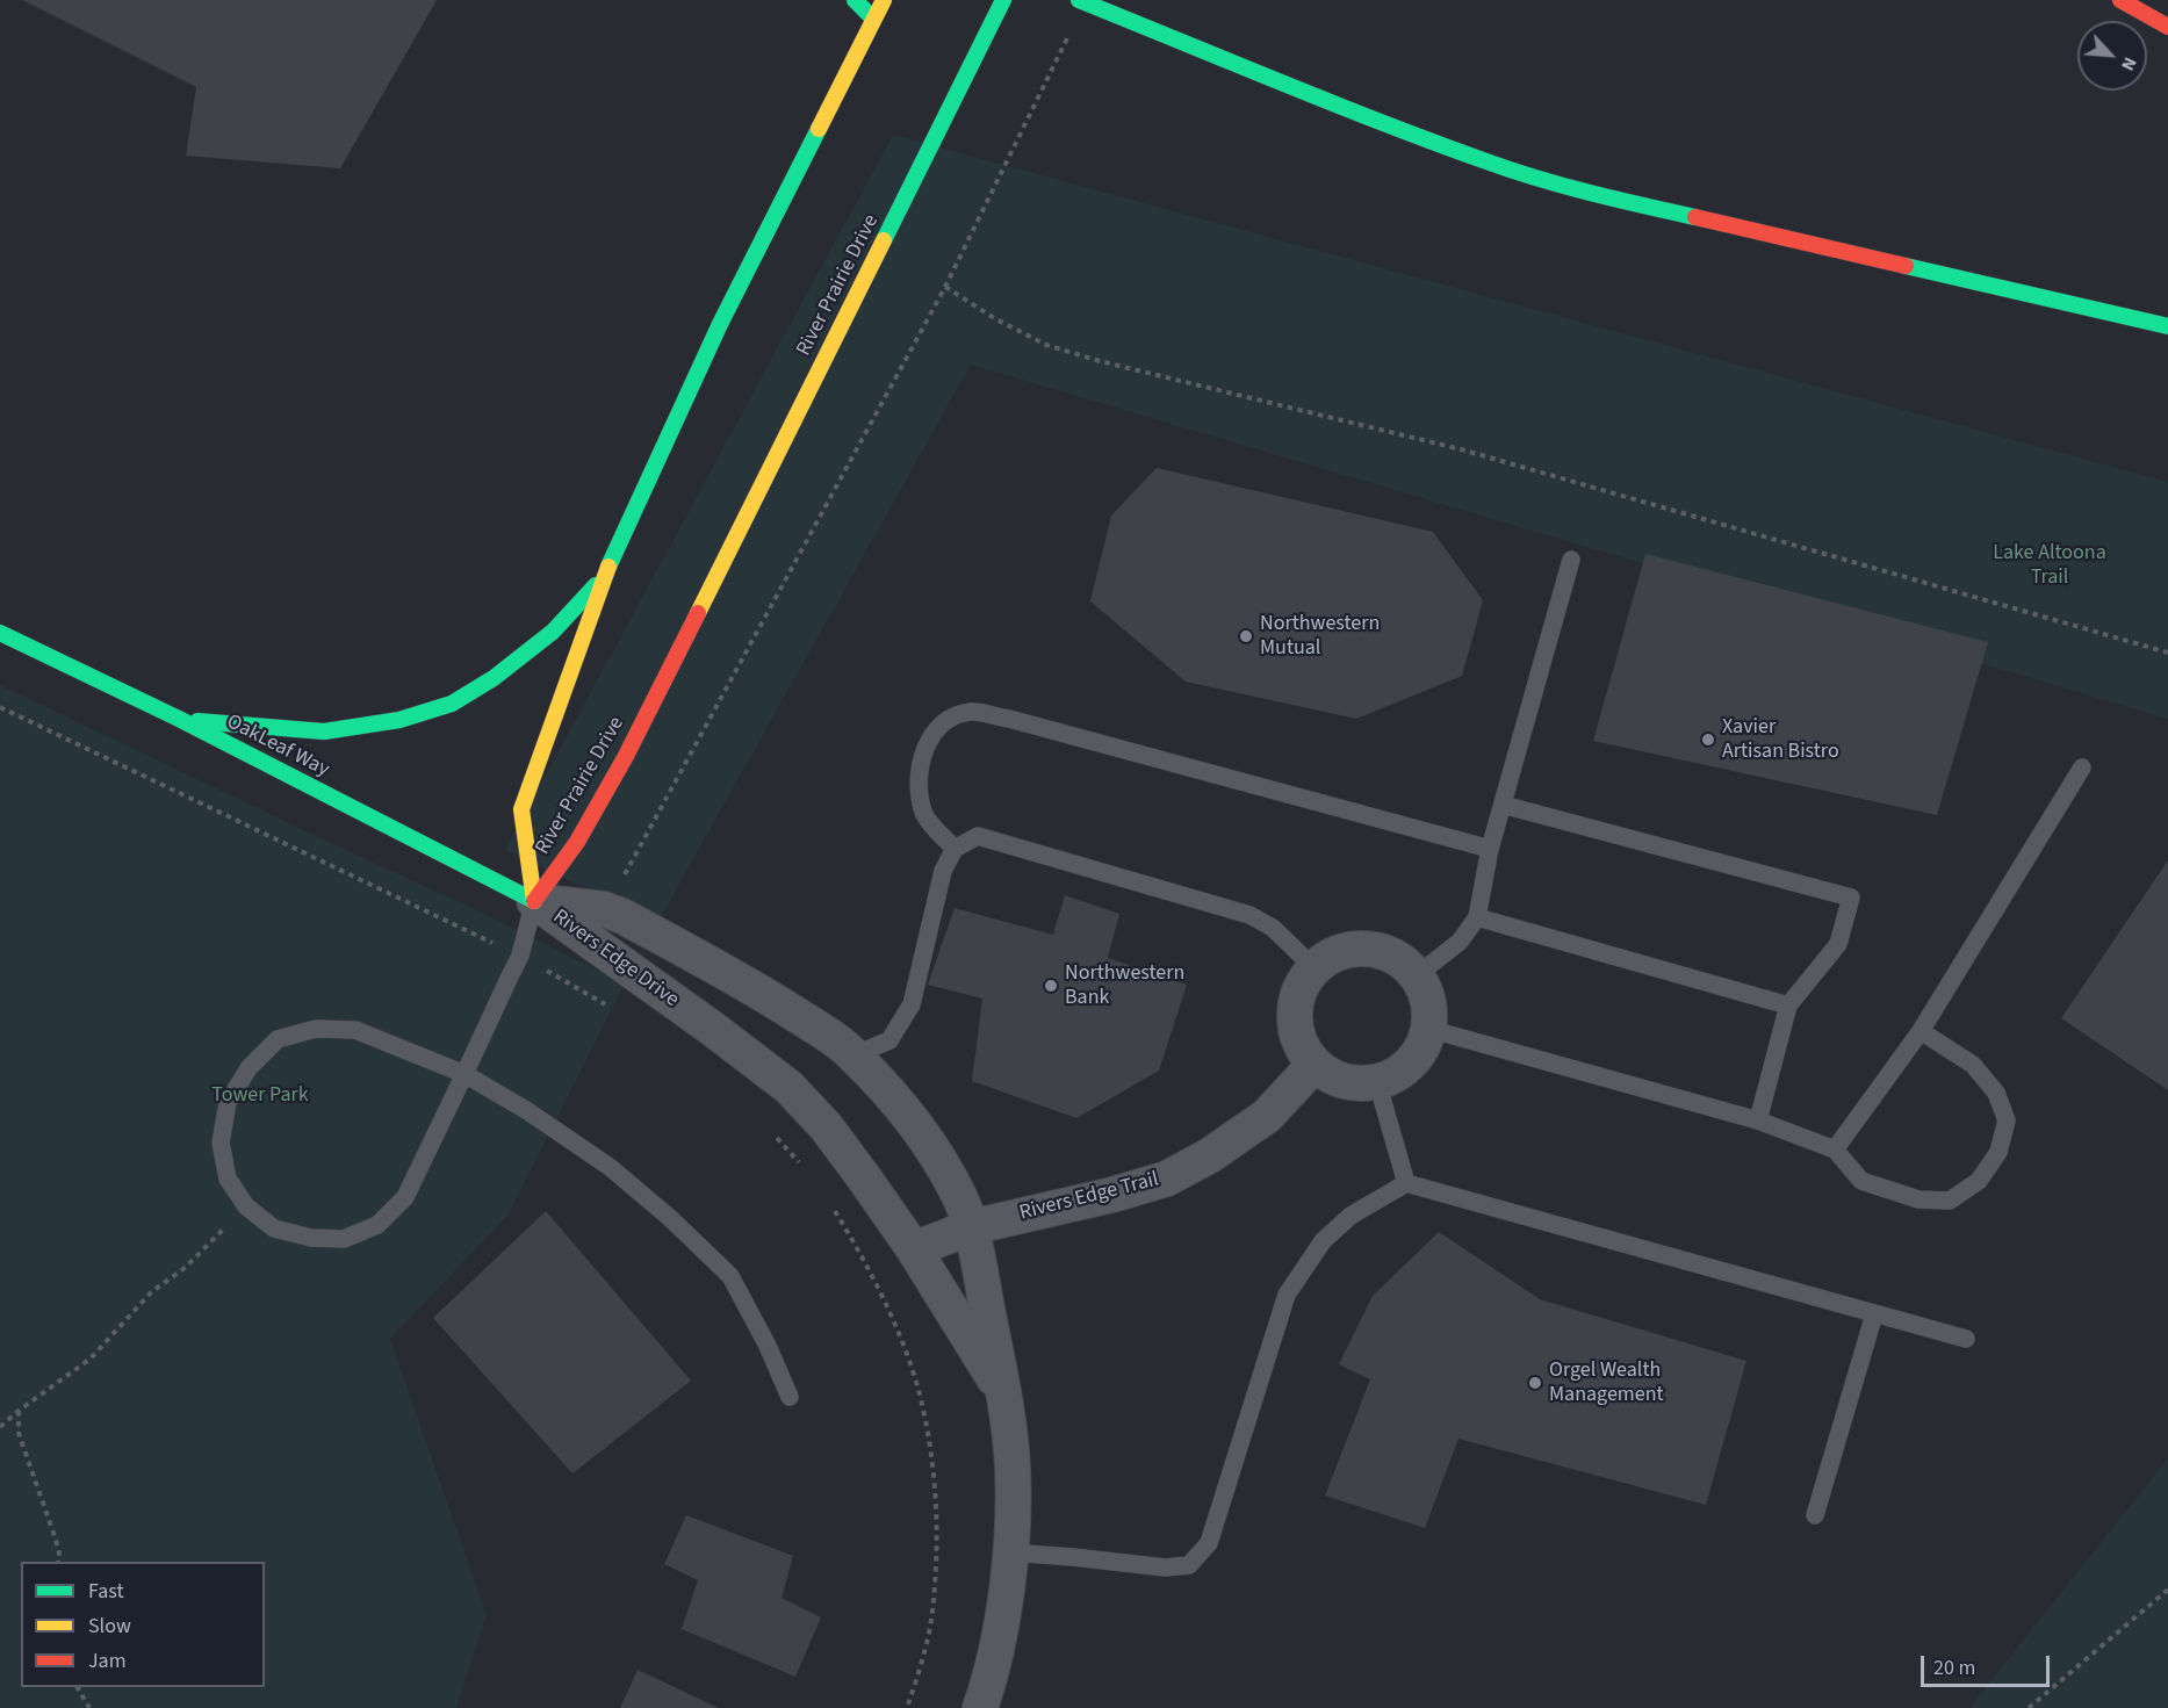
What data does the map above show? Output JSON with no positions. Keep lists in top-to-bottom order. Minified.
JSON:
{"streets":{"main road":["River Prairie Drive","OakLeaf Way"],"street":["Rivers Edge Drive","Rivers Edge Trail"]},"crossings":[["River Prairie Drive","OakLeaf Way"],["River Prairie Drive","Rivers Edge Drive"],["OakLeaf Way","Rivers Edge Drive"],["Rivers Edge Drive","Rivers Edge Trail"]],"parks":["Lake Altoona Trail","Tower Park"],"places":["Northwestern Mutual","Xavier Artisan Bistro","Northwestern Bank","Orgel Wealth Management"],"legend":["Fast","Slow","Jam"],"scale_bar":"20 m","north":"bottom right"}
